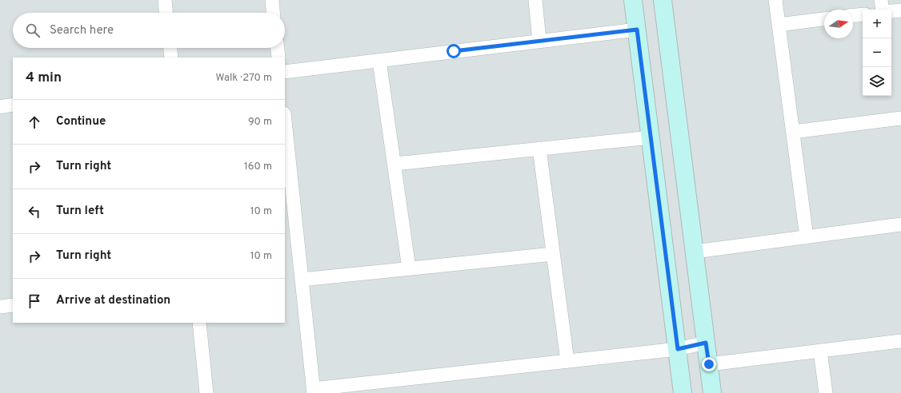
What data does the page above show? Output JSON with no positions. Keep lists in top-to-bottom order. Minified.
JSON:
{"north":"right","page":{"map_buttons":["+","−"],"search":"Search here","heading":["4 min","Walk · 270 m"],"list":[["Continue","90 m"],["Turn right","160 m"],["Turn left","10 m"],["Turn right","10 m"],"Arrive at destination"]}}
